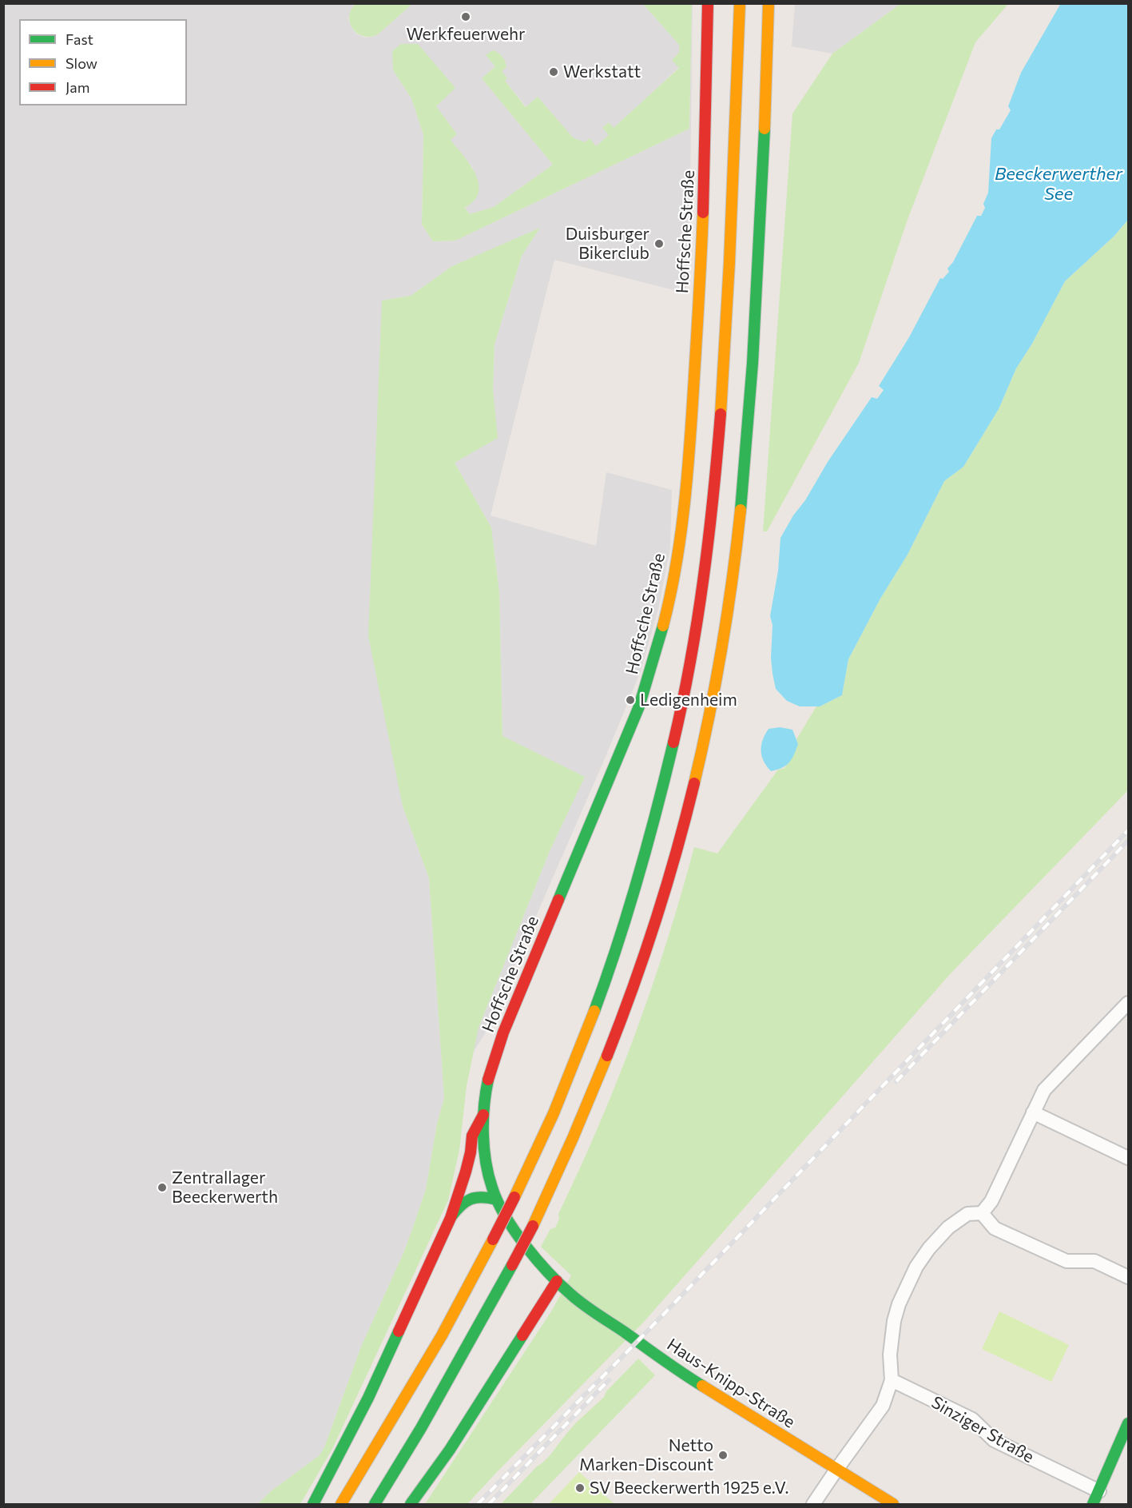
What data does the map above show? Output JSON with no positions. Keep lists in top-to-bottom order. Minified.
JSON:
{"streets":{"main road":["Hoffsche Straße","Haus-Knipp-Straße"],"street":["Sinziger Straße"]},"crossings":[["Hoffsche Straße","Haus-Knipp-Straße"]],"water":["Beeckerwerther See"],"places":["Werkfeuerwehr","Werkstatt","Duisburger Bikerclub","Ledigenheim","Zentrallager Beeckerwerth","Netto Marken-Discount","SV Beeckerwerth 1925 e.V."],"legend":["Fast","Slow","Jam"]}
